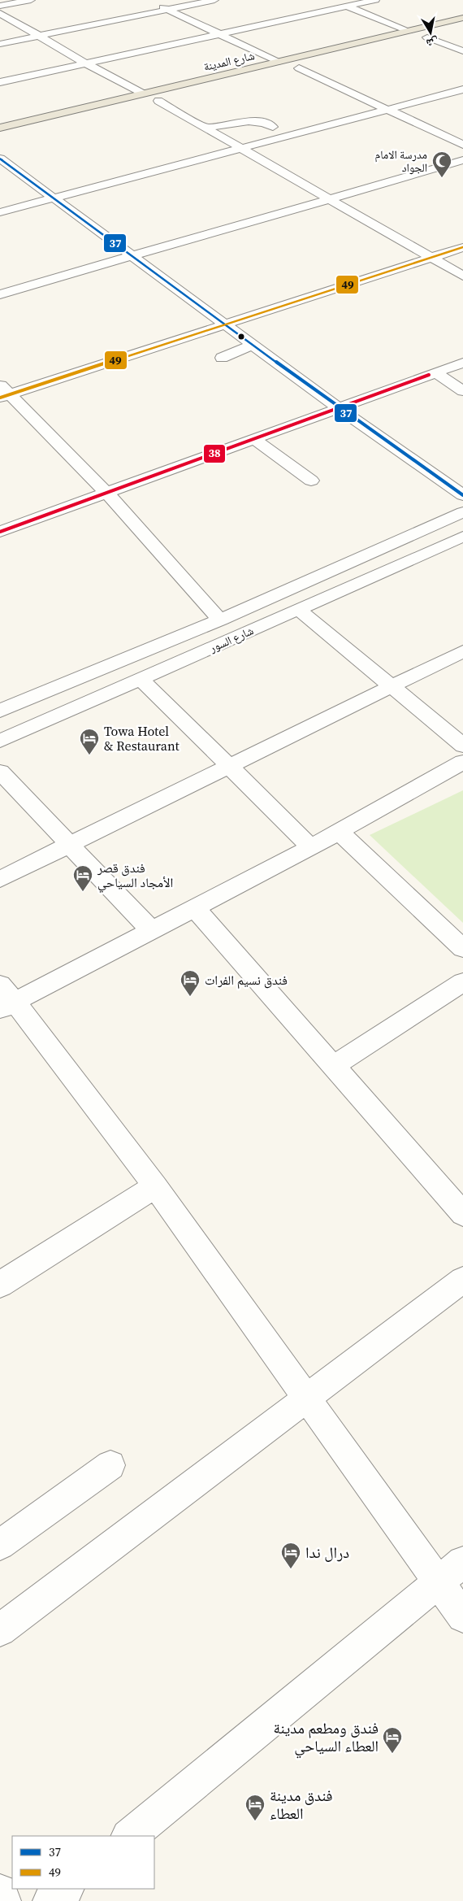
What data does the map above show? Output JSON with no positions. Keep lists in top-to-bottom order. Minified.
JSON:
{"streets":{"main road":["شارع المدينة"],"street":["شارع السور"]},"places":{"mosque":["مدرسة الامام الجواد"],"hotel":["Towa Hotel & Restaurant","فندق قصر الأمجاد السياحي","فندق نسيم الفرات","درال ندا","فندق ومطعم مدينة العطاء السياحي","فندق مدينة العطاء"]},"lines":["transit line 37","transit line 49","transit line 38"],"legend":["37","49"],"north":"bottom"}
